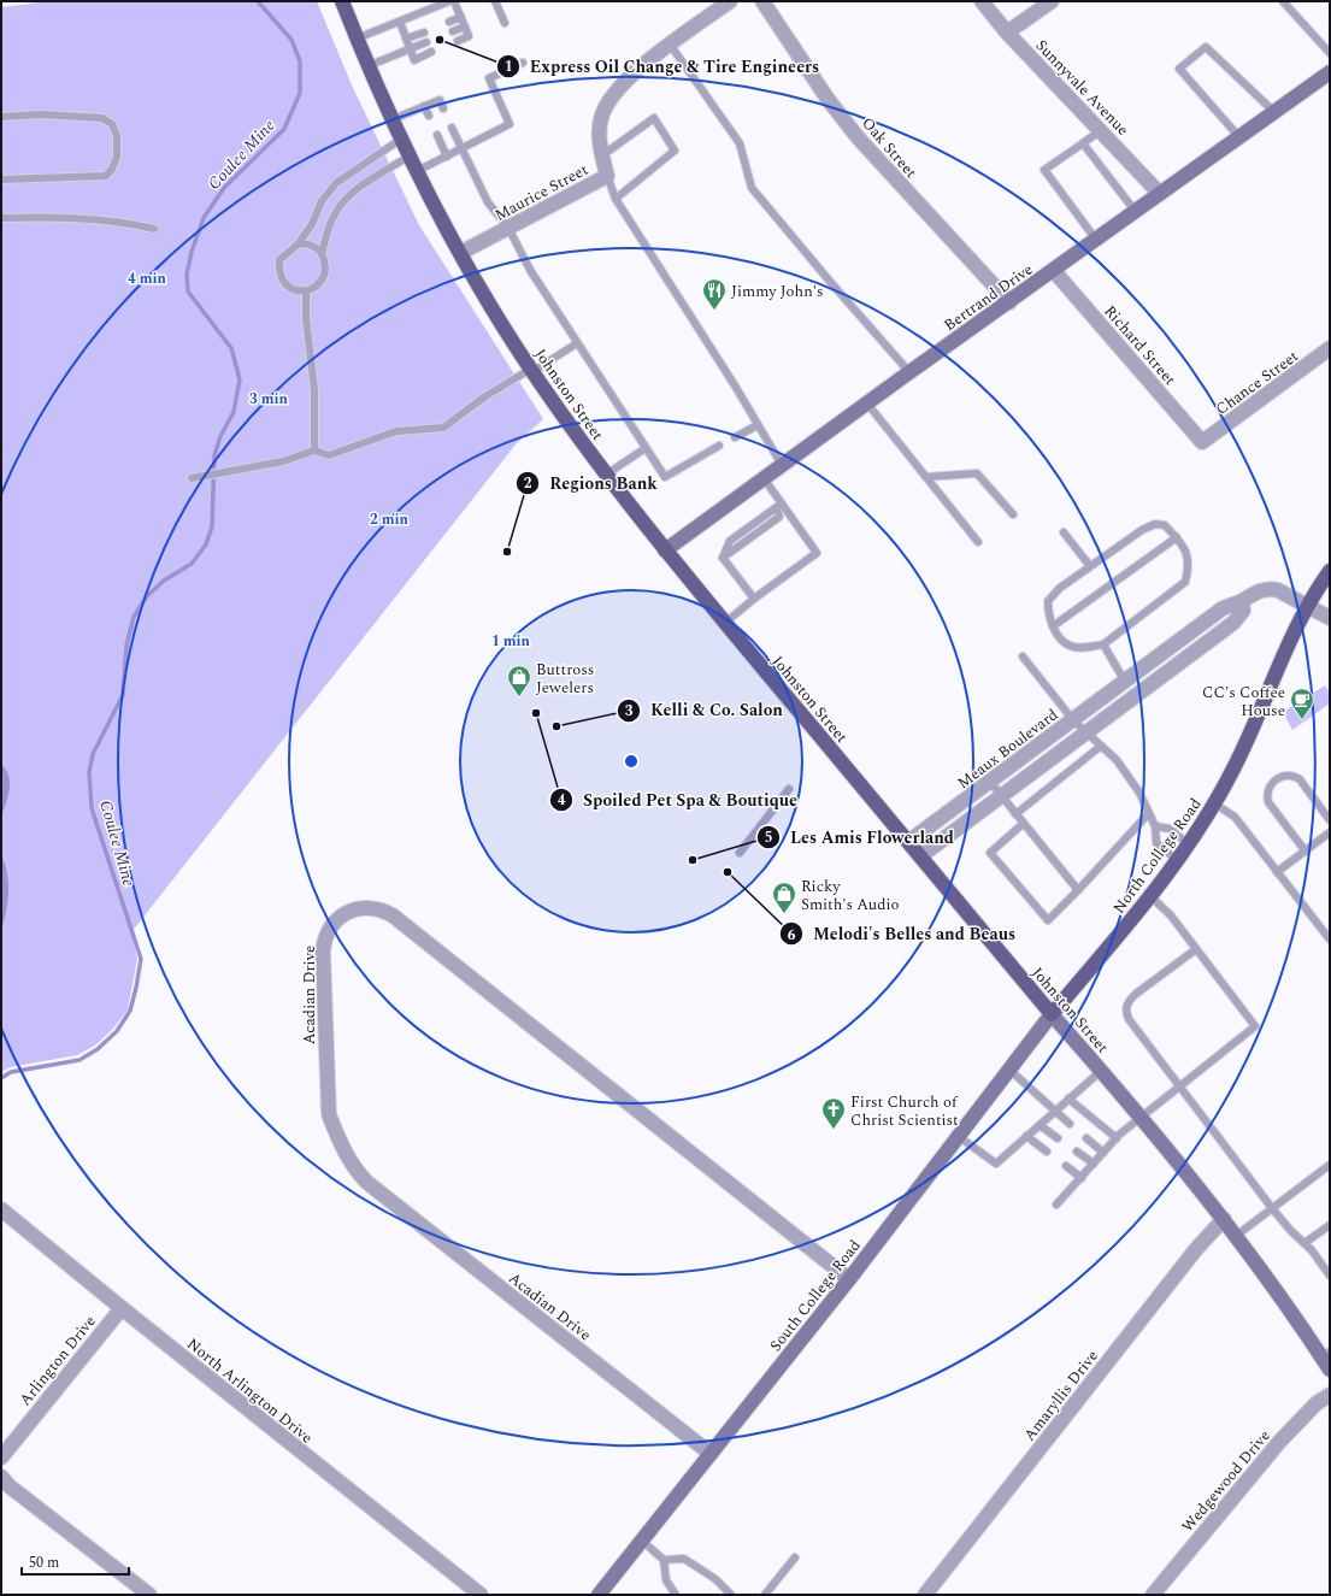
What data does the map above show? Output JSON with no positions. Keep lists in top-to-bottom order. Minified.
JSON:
{"streets":{"main road":["Bertrand Drive","Johnston Street","North College Road","South College Road"],"street":["Sunnyvale Avenue","Oak Street","Maurice Street","Richard Street","Chance Street","Meaux Boulevard","Acadian Drive","Arlington Drive","North Arlington Drive","Amaryllis Drive","Wedgewood Drive"]},"crossings":[["Sunnyvale Avenue","Bertrand Drive"],["Oak Street","Bertrand Drive"],["Maurice Street","Johnston Street"],["Bertrand Drive","Richard Street"],["Bertrand Drive","Johnston Street"],["Richard Street","Chance Street"],["Johnston Street","Meaux Boulevard"],["Johnston Street","North College Road"],["Johnston Street","South College Road"],["Johnston Street","Amaryllis Drive"],["Meaux Boulevard","North College Road"],["North College Road","South College Road"],["Acadian Drive","South College Road"],["Arlington Drive","North Arlington Drive"]],"water":["Coulee Mine"],"places":{"other":["Express Oil Change & Tire Engineers","Regions Bank","Spoiled Pet Spa & Boutique","Kelli & Co. Salon","Les Amis Flowerland","Melodi's Belles and Beaus"],"restaurant":["Jimmy John's"],"shop":["Buttross Jewelers","Ricky Smith's Audio"],"cafe":["CC's Coffee House"],"church":["First Church of Christ Scientist"]},"scale_bar":"50 m","rings":["4 min","3 min","2 min","1 min"]}
